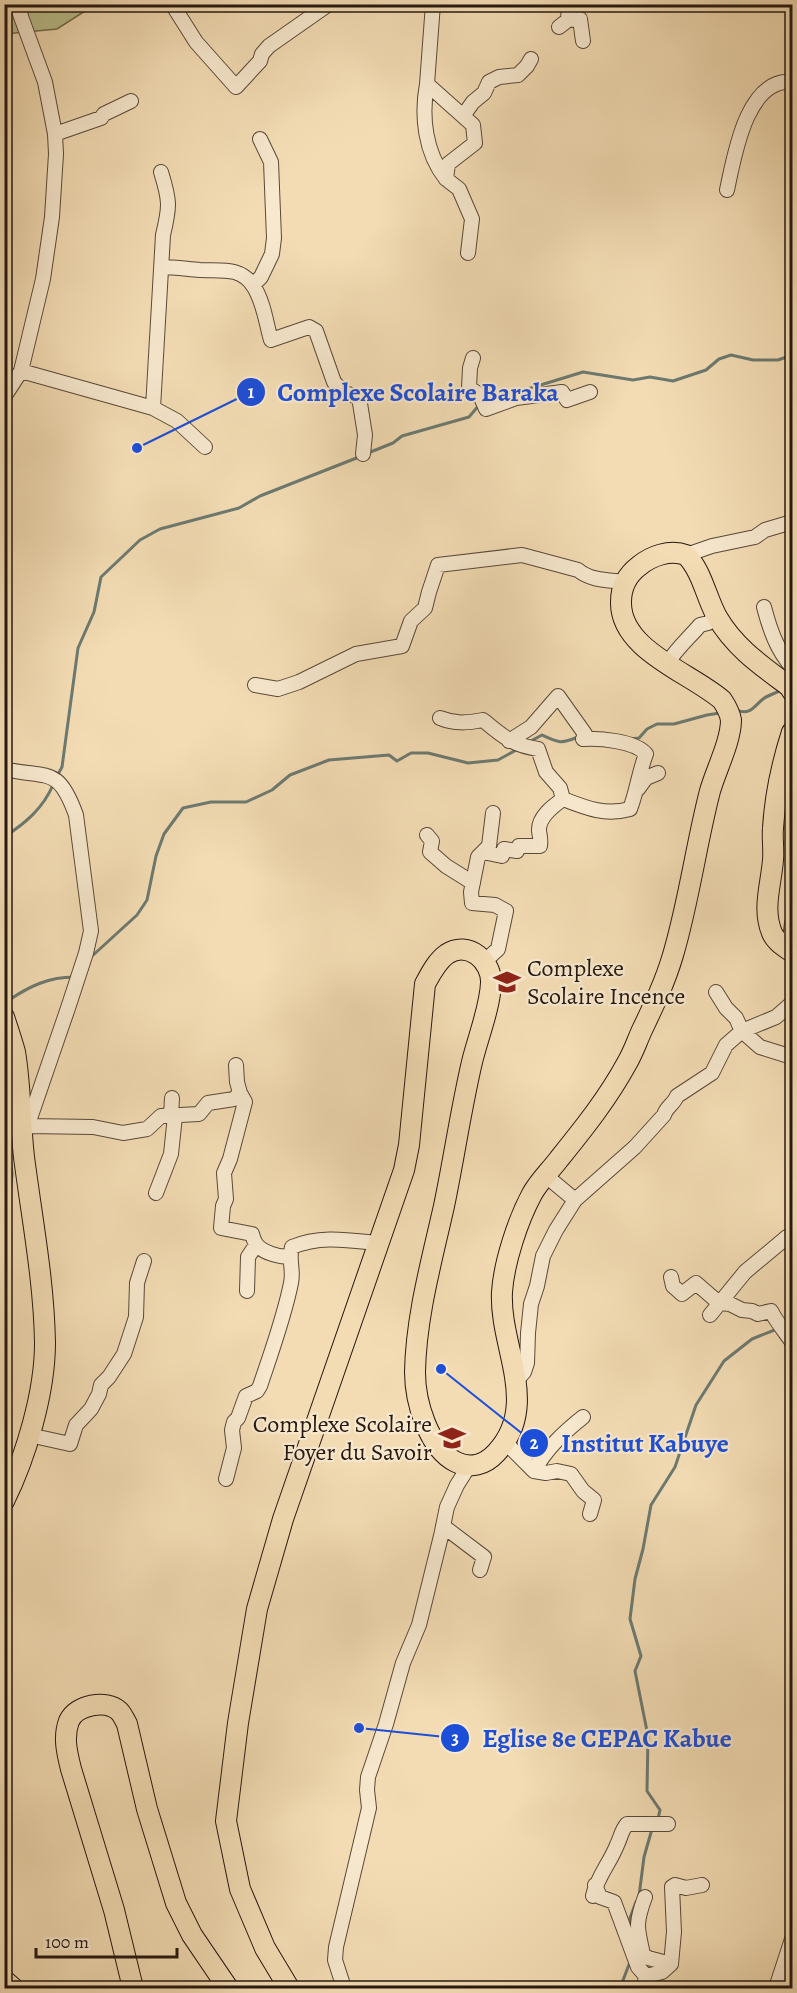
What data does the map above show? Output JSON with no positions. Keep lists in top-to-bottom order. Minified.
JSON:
{"places":{"other":["Complexe Scolaire Baraka","Institut Kabuye","Eglise 8e CEPAC Kabue"],"school or university":["Complexe Scolaire Incence","Complexe Scolaire Foyer du Savoir"]},"scale_bar":"100 m"}
